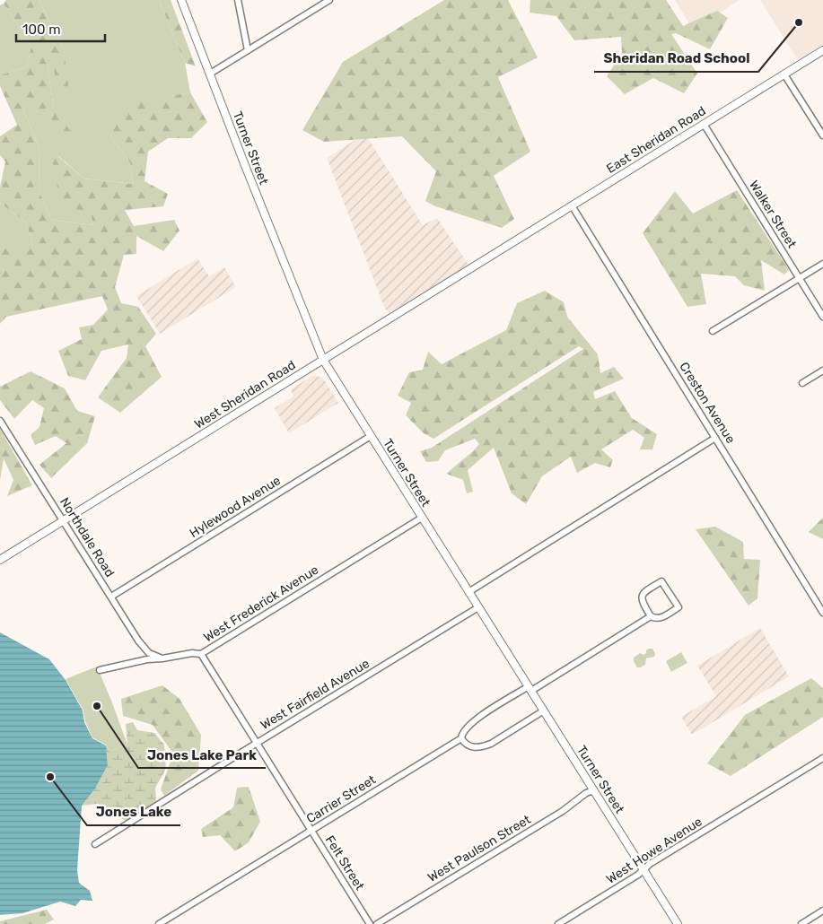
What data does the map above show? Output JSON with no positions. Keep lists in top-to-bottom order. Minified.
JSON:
{"streets":{"street":["East Sheridan Road","Turner Street","Walker Street","West Sheridan Road","Creston Avenue","Hylewood Avenue","Northdale Road","West Frederick Avenue","West Fairfield Avenue","Carrier Street","West Paulson Street","West Howe Avenue","Felt Street"]},"crossings":[["East Sheridan Road","Walker Street"],["East Sheridan Road","West Sheridan Road"],["East Sheridan Road","Creston Avenue"],["Turner Street","West Sheridan Road"],["Turner Street","Hylewood Avenue"],["Turner Street","West Frederick Avenue"],["Turner Street","West Fairfield Avenue"],["Turner Street","Carrier Street"],["Turner Street","West Paulson Street"],["Turner Street","West Howe Avenue"],["West Sheridan Road","Northdale Road"],["Hylewood Avenue","Northdale Road"],["Northdale Road","West Frederick Avenue"],["West Frederick Avenue","Felt Street"],["West Fairfield Avenue","Felt Street"],["Carrier Street","Felt Street"]],"places":["Sheridan Road School","Jones Lake Park","Jones Lake"],"scale_bar":"100 m"}
